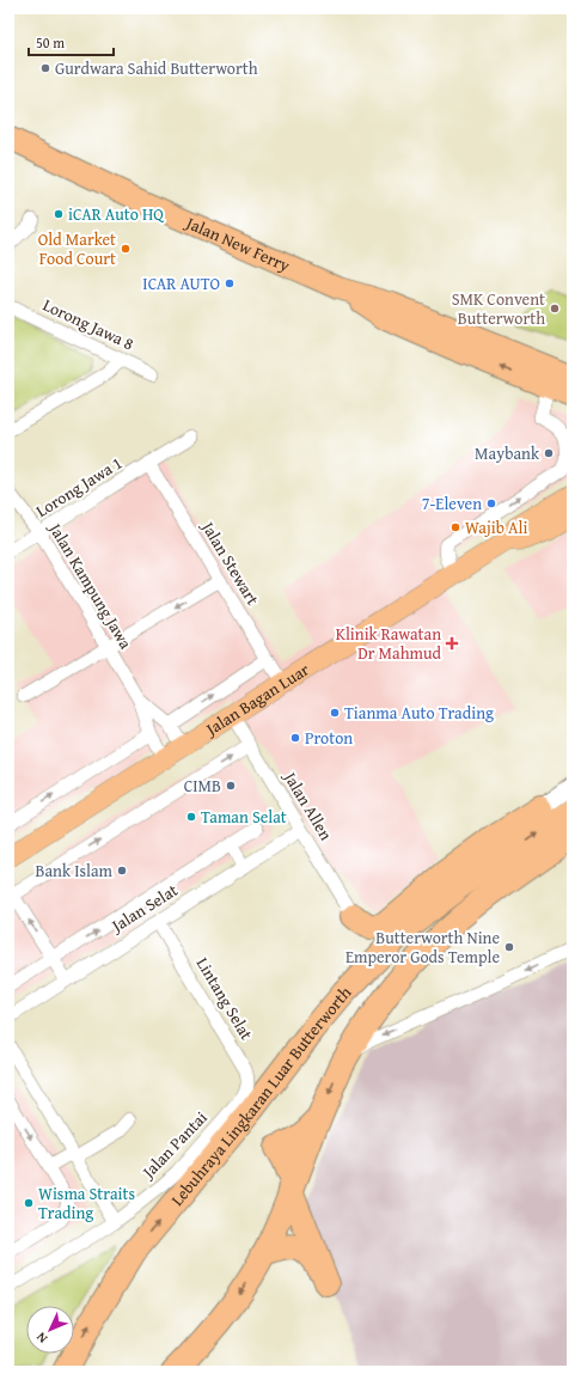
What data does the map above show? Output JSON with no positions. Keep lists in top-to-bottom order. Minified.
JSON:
{"streets":{"highway":["Jalan New Ferry","Lebuhraya Lingkaran Luar Butterworth"],"main road":["Jalan Bagan Luar"],"street":["Lorong Jawa 8","Lorong Jawa 1","Jalan Stewart","Jalan Kampung Jawa","Jalan Allen","Jalan Selat","Lintang Selat","Jalan Pantai"]},"crossings":[["Lorong Jawa 1","Jalan Stewart"],["Lorong Jawa 1","Jalan Kampung Jawa"],["Jalan Stewart","Jalan Bagan Luar"],["Jalan Kampung Jawa","Jalan Bagan Luar"],["Jalan Bagan Luar","Jalan Allen"],["Jalan Allen","Jalan Selat"],["Jalan Selat","Lintang Selat"],["Lintang Selat","Jalan Pantai"]],"places":{"other":["Gurdwara Sahid Butterworth","iCAR Auto HQ","Old Market Food Court","ICAR AUTO","SMK Convent Butterworth","Maybank","7-Eleven","Wajib Ali","Tianma Auto Trading","Proton","CIMB","Taman Selat","Bank Islam","Butterworth Nine Emperor Gods Temple","Wisma Straits Trading"],"health":["Klinik Rawatan Dr Mahmud"]},"scale_bar":"50 m","north":"bottom left"}
